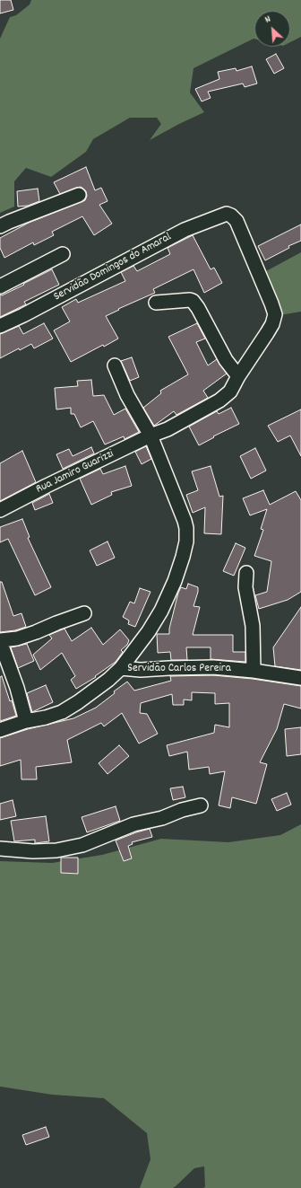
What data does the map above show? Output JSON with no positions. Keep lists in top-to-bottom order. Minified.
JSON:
{"streets":{"street":["Servidão Domingos do Amaral","Rua Jamiro Guarizzi","Servidão Carlos Pereira"]},"crossings":[["Servidão Domingos do Amaral","Rua Jamiro Guarizzi"]],"north":"top left"}
